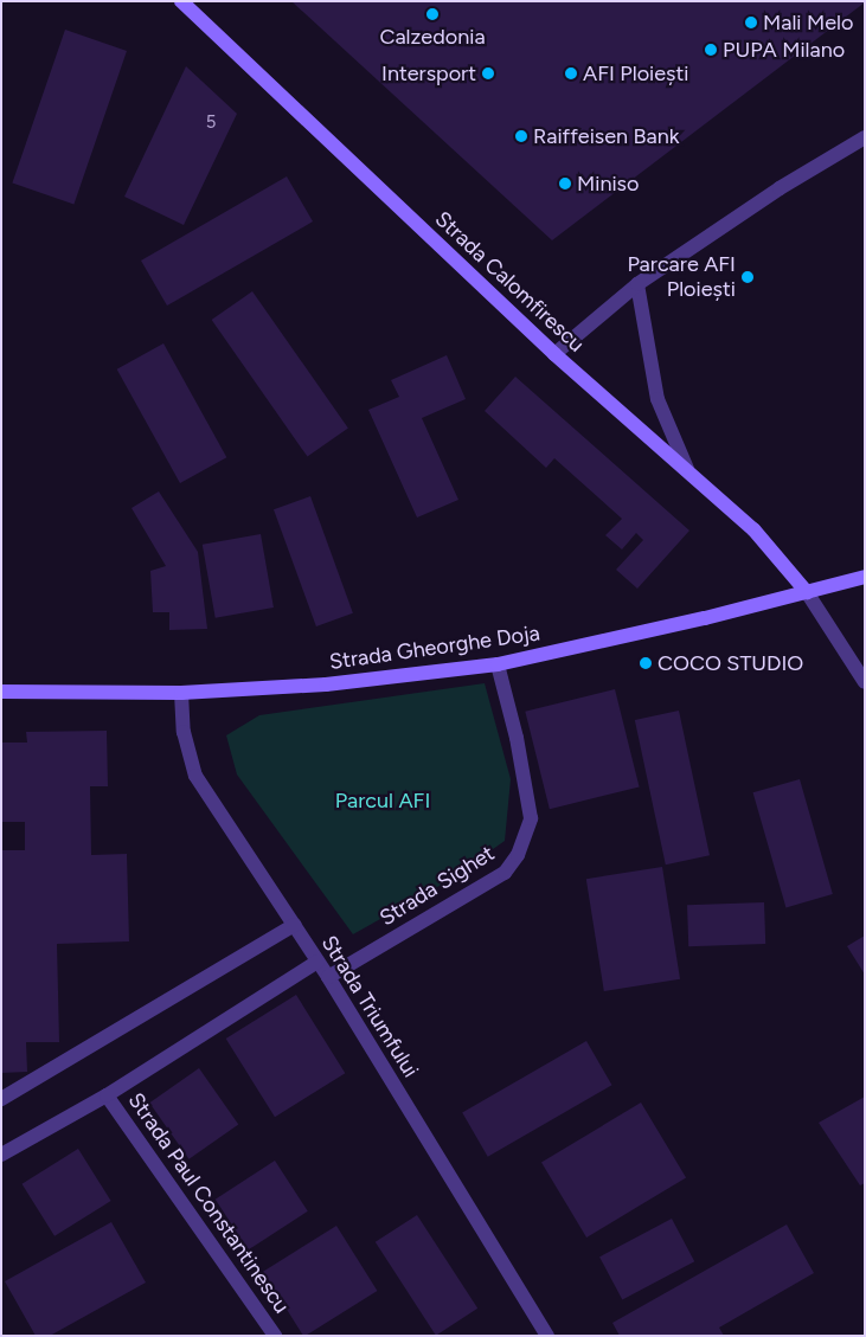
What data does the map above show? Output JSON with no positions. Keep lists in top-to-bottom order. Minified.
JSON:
{"streets":{"main road":["Strada Calomfirescu","Strada Gheorghe Doja"],"street":["Strada Sighet","Strada Triumfului","Strada Paul Constantinescu"]},"crossings":[["Strada Calomfirescu","Strada Gheorghe Doja"],["Strada Gheorghe Doja","Strada Sighet"],["Strada Gheorghe Doja","Strada Triumfului"],["Strada Sighet","Strada Triumfului"]],"parks":["Parcul AFI"],"places":["Calzedonia","Mali Melo","PUPA Milano","Intersport","AFI Ploiești","Raiffeisen Bank","Miniso","Parcare AFI Ploiești","COCO STUDIO"],"house_numbers":["5"]}
